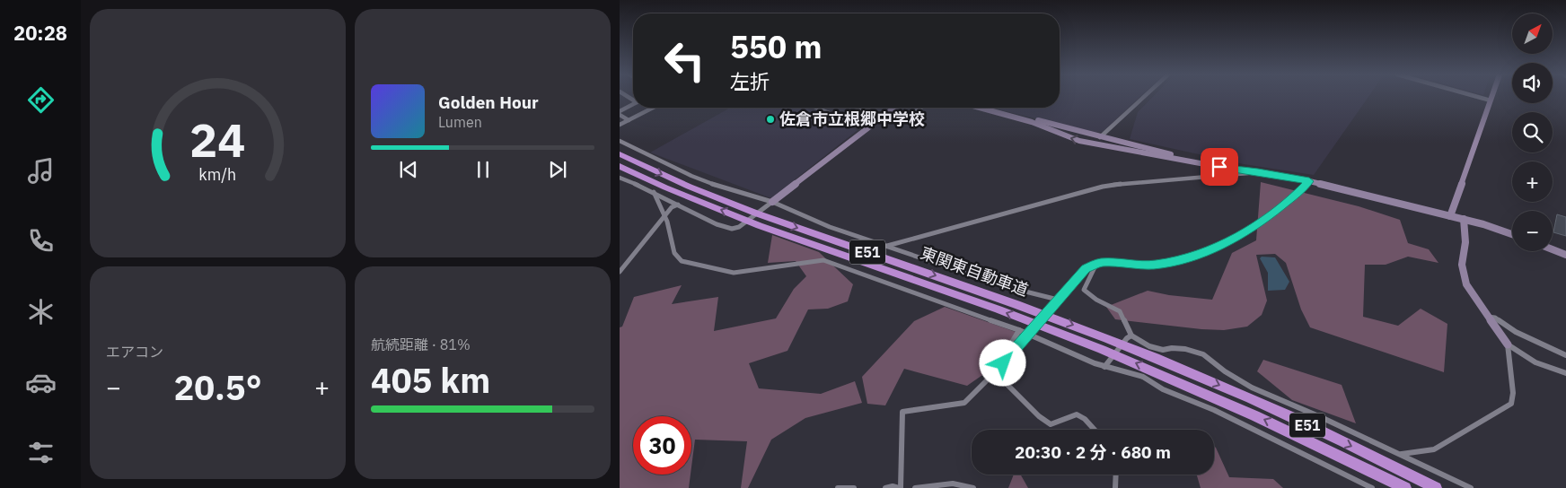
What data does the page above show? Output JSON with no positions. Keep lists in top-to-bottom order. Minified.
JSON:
{"streets":{"highway":["E51","東関東自動車道"]},"places":["佐倉市立根郷中学校"],"north":"top right","page":{"tabs":"20:28","map_buttons":["+","−"],"turn":["550 m","左折"],"song":["Golden Hour","Lumen"],"tile":["エアコン",["航続距離 · 81%","405 km"]],"heat":["−","20.5°","+"],"limit":"30","trip":"20:30 · 2 分 · 680 m","gauge":["24","km/h"]}}
